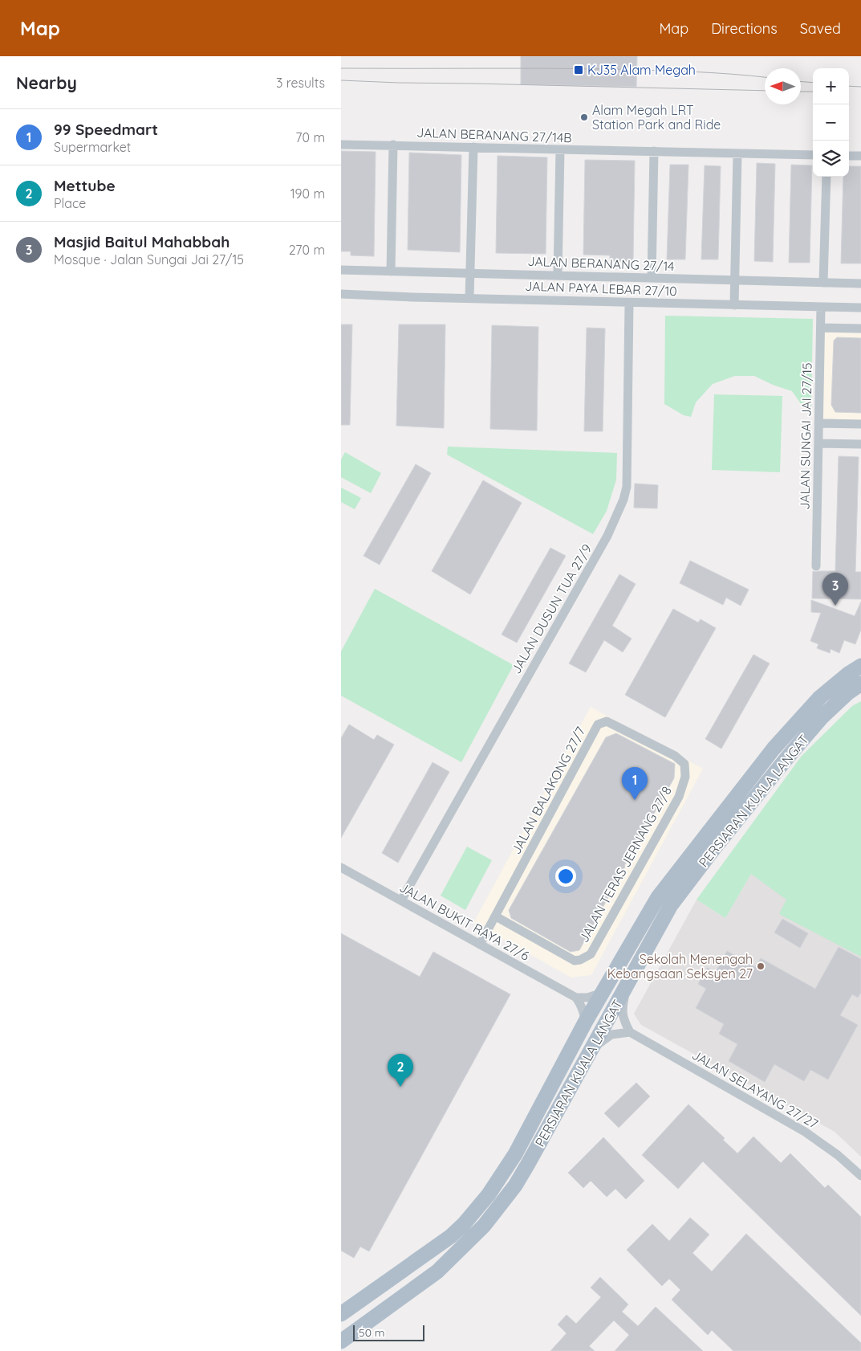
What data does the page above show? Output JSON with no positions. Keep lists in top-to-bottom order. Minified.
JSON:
{"streets":{"main road":["PERSIARAN KUALA LANGAT"],"street":["JALAN BERANANG 27/14B","JALAN BERANANG 27/14","JALAN PAYA LEBAR 27/10","JALAN SUNGAI JAI 27/15","JALAN DUSUN TUA 27/9","JALAN BALAKONG 27/7","JALAN TERAS JERNANG 27/8","JALAN BUKIT RAYA 27/6","JALAN SELAYANG 27/27"]},"crossings":[["JALAN PAYA LEBAR 27/10","JALAN SUNGAI JAI 27/15"],["JALAN PAYA LEBAR 27/10","JALAN DUSUN TUA 27/9"],["JALAN DUSUN TUA 27/9","JALAN BUKIT RAYA 27/6"],["JALAN BALAKONG 27/7","JALAN TERAS JERNANG 27/8"],["JALAN BALAKONG 27/7","JALAN BUKIT RAYA 27/6"]],"places":{"transit":["KJ35 Alam Megah"],"other":["Alam Megah LRT Station Park and Ride","Sekolah Menengah Kebangsaan Seksyen 27"]},"scale_bar":"50 m","north":"left","page":{"header":"Map","nav":["Map","Directions","Saved"],"heading":["Nearby","3 results"],"map_buttons":["+","−"],"list":[{"mark":"1","name":"99 Speedmart","note":"Supermarket","value":"70 m"},{"mark":"2","name":"Mettube","note":"Place","value":"190 m"},{"mark":"3","name":"Masjid Baitul Mahabbah","note":"Mosque · Jalan Sungai Jai 27/15","value":"270 m"}],"pins":["3","1","2"],"scale":"50 m"}}
